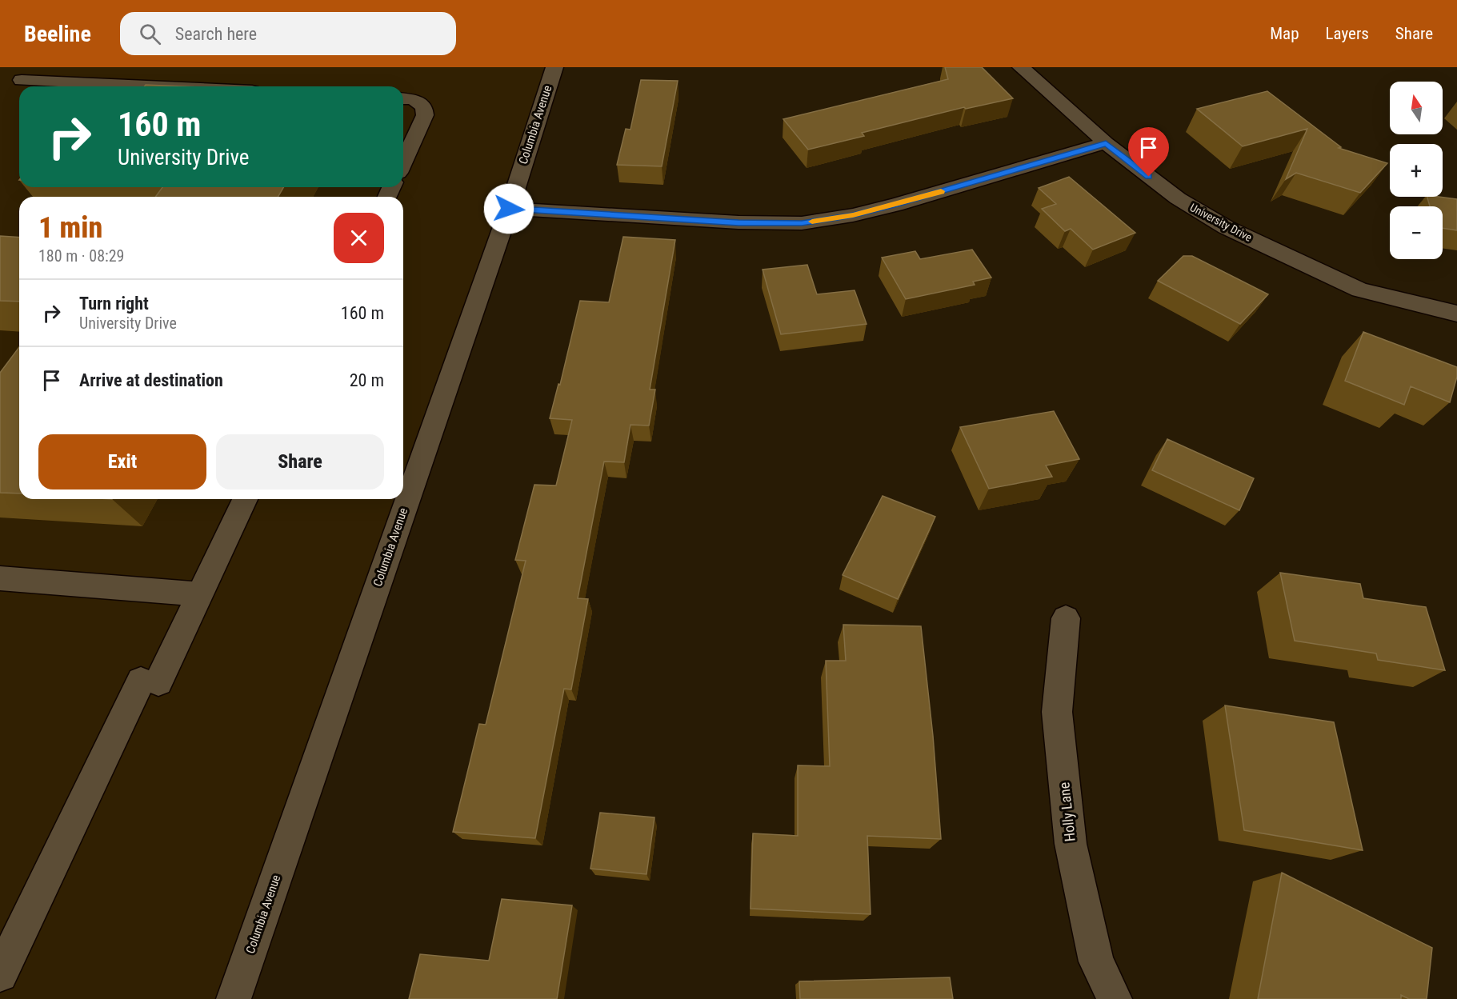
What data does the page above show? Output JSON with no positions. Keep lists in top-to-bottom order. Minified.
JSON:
{"streets":{"street":["Columbia Avenue","University Drive","Holly Lane"]},"north":"top","page":{"header":"Beeline","search":"Search here","nav":["Map","Layers","Share"],"map_buttons":["+","−"],"turn":["160 m","University Drive"],"heading":["1 min","180 m · 08:29"],"list":[{"name":"Turn right","note":"University Drive","value":"160 m"},{"name":"Arrive at destination","value":"20 m"}],"buttons":["Exit","Share"]}}
